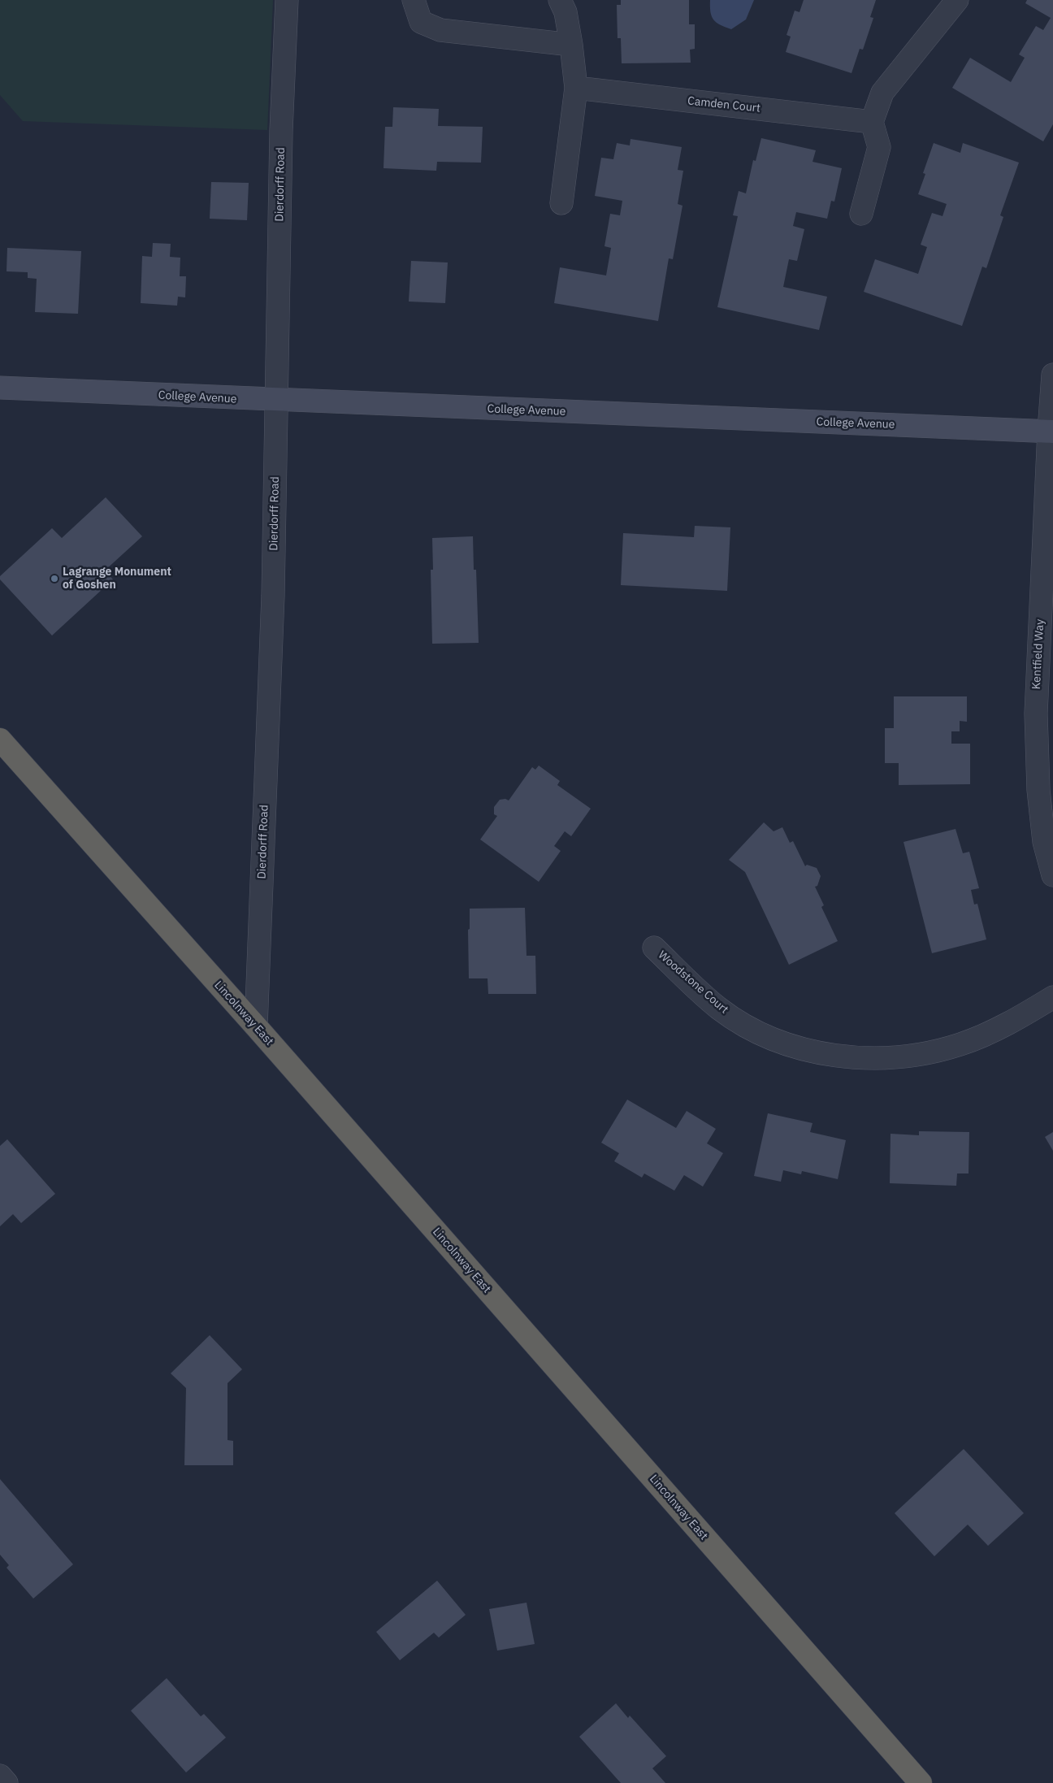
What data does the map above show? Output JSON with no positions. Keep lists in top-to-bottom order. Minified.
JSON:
{"streets":{"highway":["Lincolnway East"],"main road":["College Avenue"],"street":["Camden Court","Dierdorff Road","Kentfield Way","Woodstone Court"]},"crossings":[["Dierdorff Road","College Avenue"],["Dierdorff Road","Lincolnway East"],["College Avenue","Kentfield Way"]],"places":["Lagrange Monument of Goshen"]}
